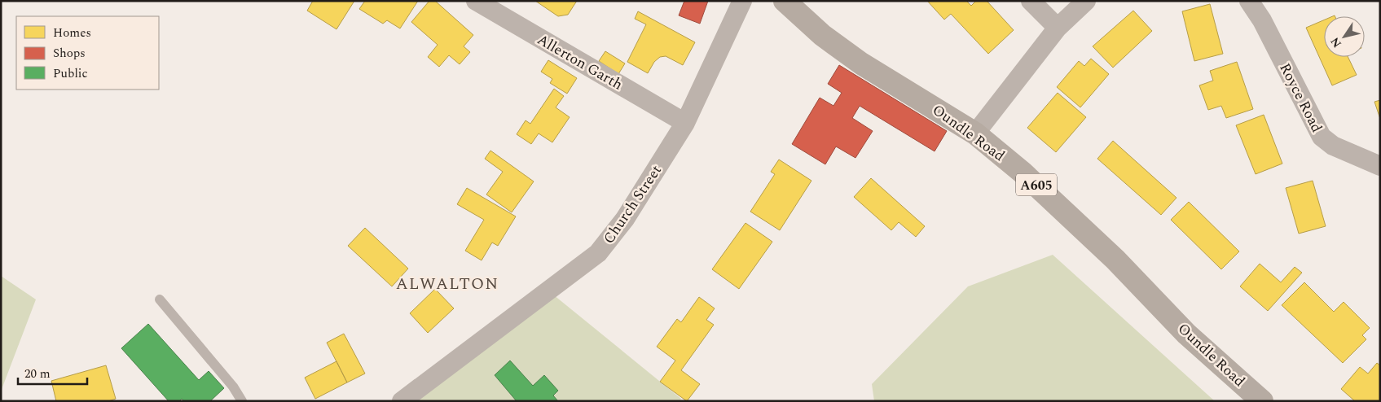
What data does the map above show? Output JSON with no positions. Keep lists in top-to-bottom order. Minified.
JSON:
{"streets":{"main road":["Oundle Road","A605"],"street":["Allerton Garth","Royce Road","Church Street"]},"crossings":[["Allerton Garth","Church Street"]],"districts":["ALWALTON"],"legend":["Homes","Shops","Public"],"scale_bar":"20 m","north":"bottom left"}
